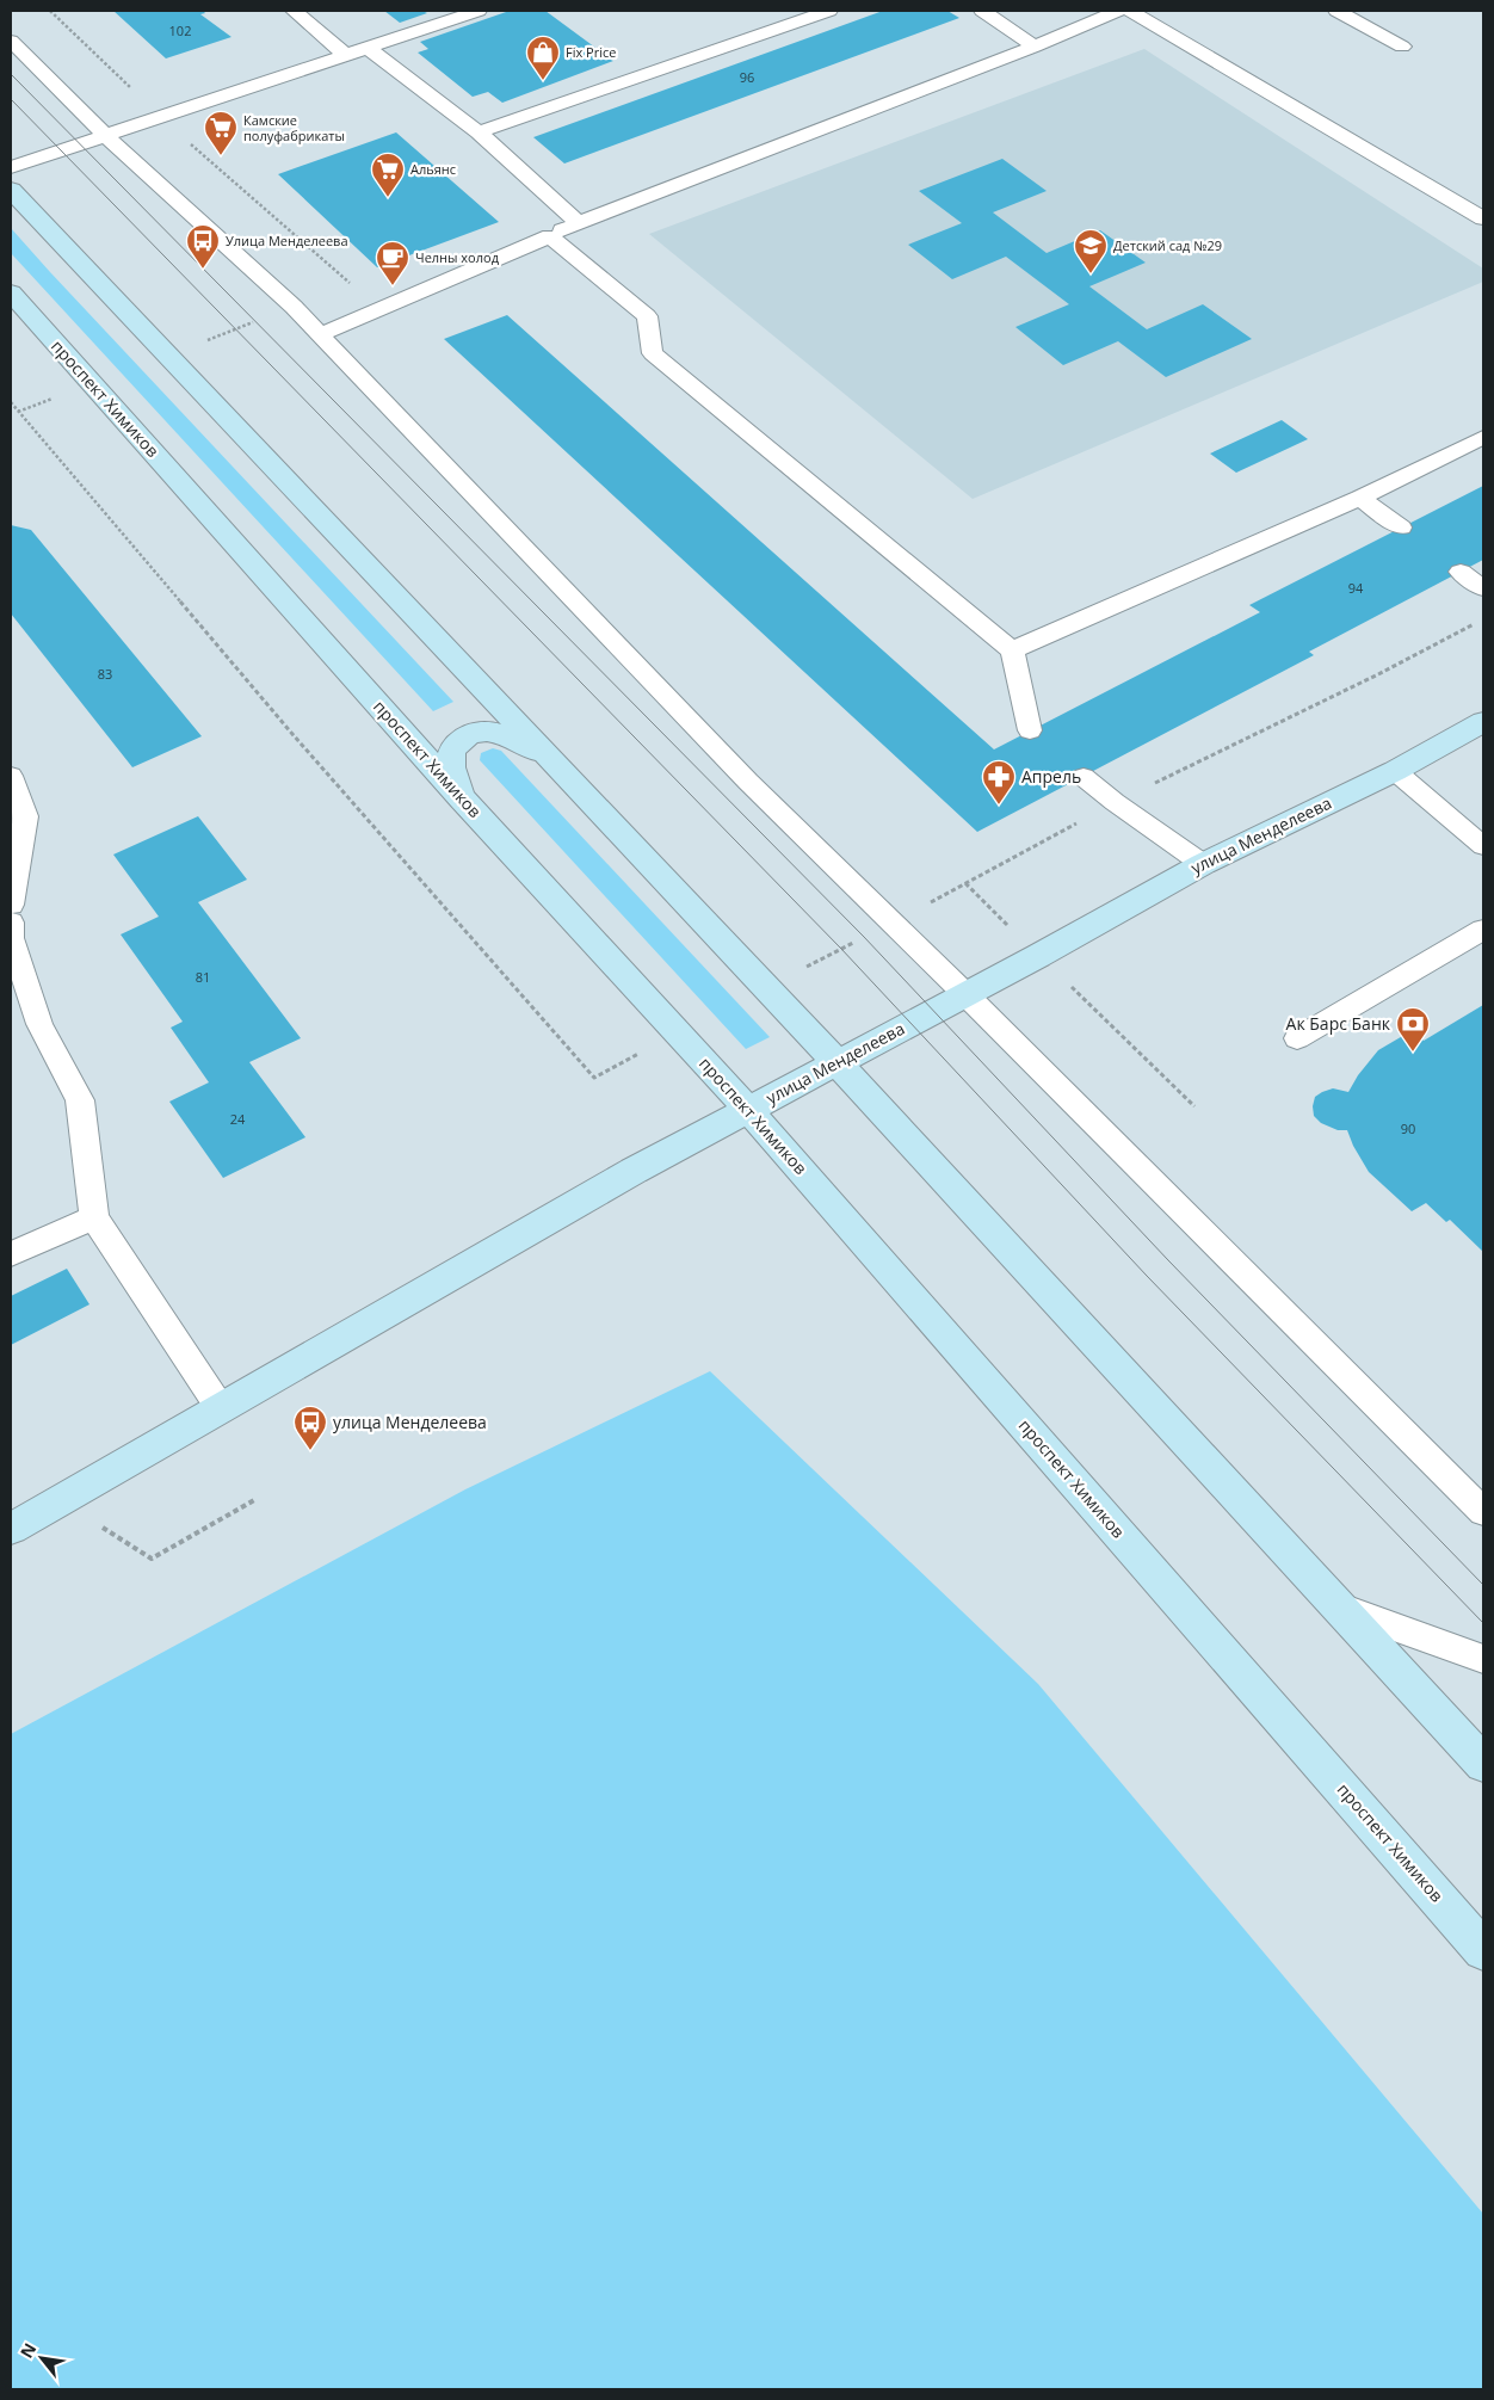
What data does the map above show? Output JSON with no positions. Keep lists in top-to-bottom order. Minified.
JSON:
{"streets":{"main road":["проспект Химиков","улица Менделеева"]},"crossings":[["проспект Химиков","улица Менделеева"]],"places":{"shop":["Fix Price"],"supermarket":["Камские полуфабрикаты","Альянс"],"bus stop":["Улица Менделеева","улица Менделеева"],"school or university":["Детский сад №29"],"cafe":["Челны холод"],"pharmacy":["Апрель"],"bank":["Ак Барс Банк"]},"house_numbers":["102","96","94","83","81","24","90"],"north":"top left"}
